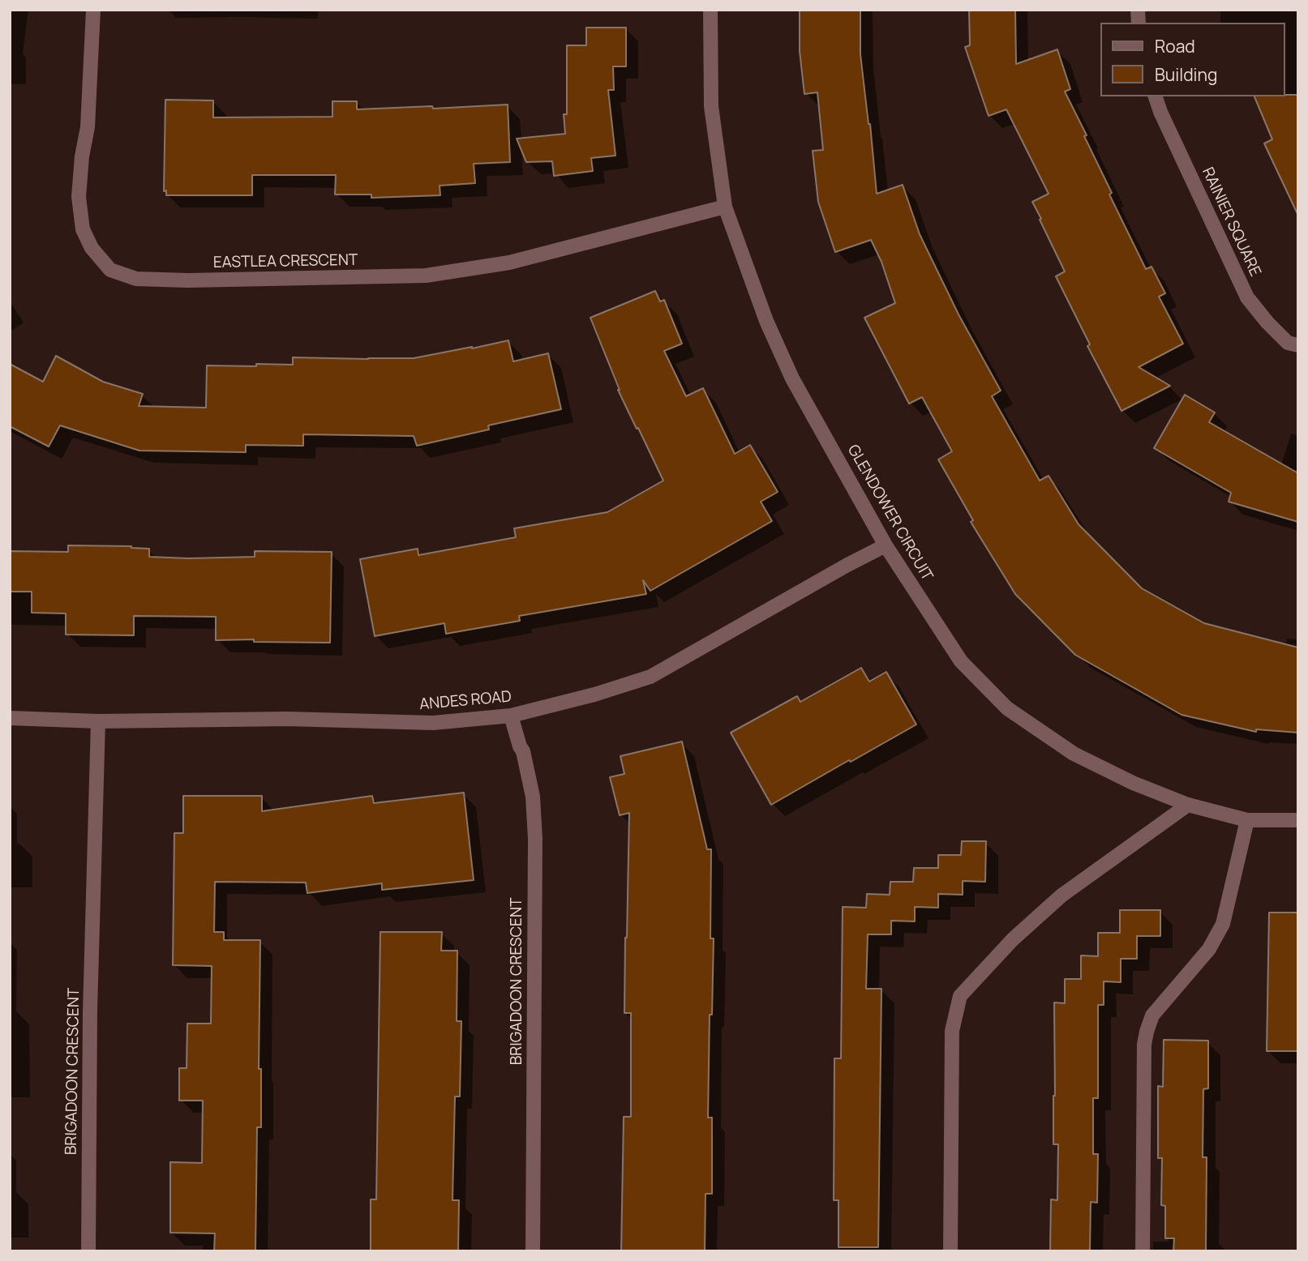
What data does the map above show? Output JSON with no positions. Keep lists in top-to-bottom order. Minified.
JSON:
{"streets":{"street":["RAINIER SQUARE","EASTLEA CRESCENT","GLENDOWER CIRCUIT","ANDES ROAD","BRIGADOON CRESCENT"]},"crossings":[["EASTLEA CRESCENT","GLENDOWER CIRCUIT"],["GLENDOWER CIRCUIT","ANDES ROAD"],["ANDES ROAD","BRIGADOON CRESCENT"]],"legend":["Road","Building"]}
